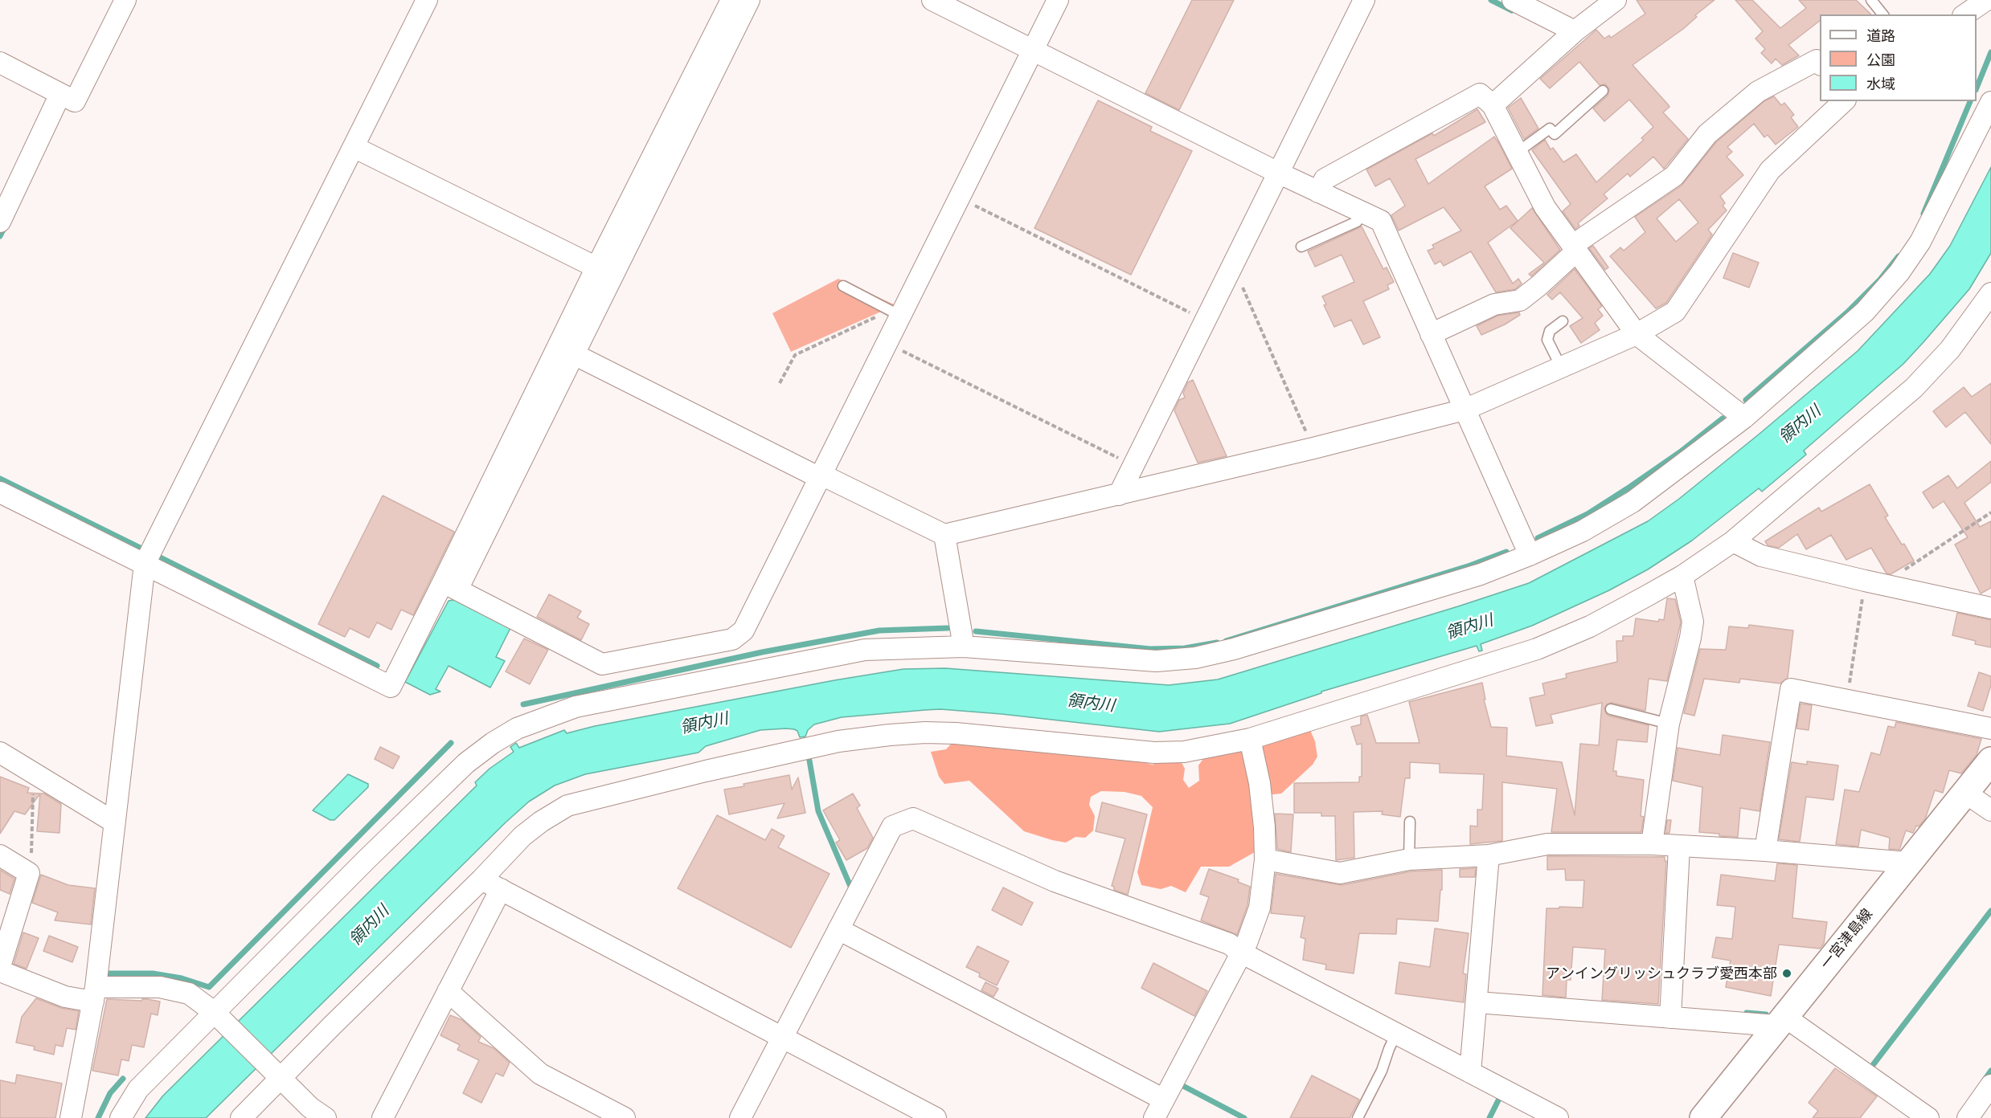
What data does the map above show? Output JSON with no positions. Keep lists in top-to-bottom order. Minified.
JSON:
{"streets":{"main road":["一宮津島線"]},"water":["領内川"],"places":["アンイングリッシュクラブ愛西本部"],"legend":["道路","公園","水域"]}
